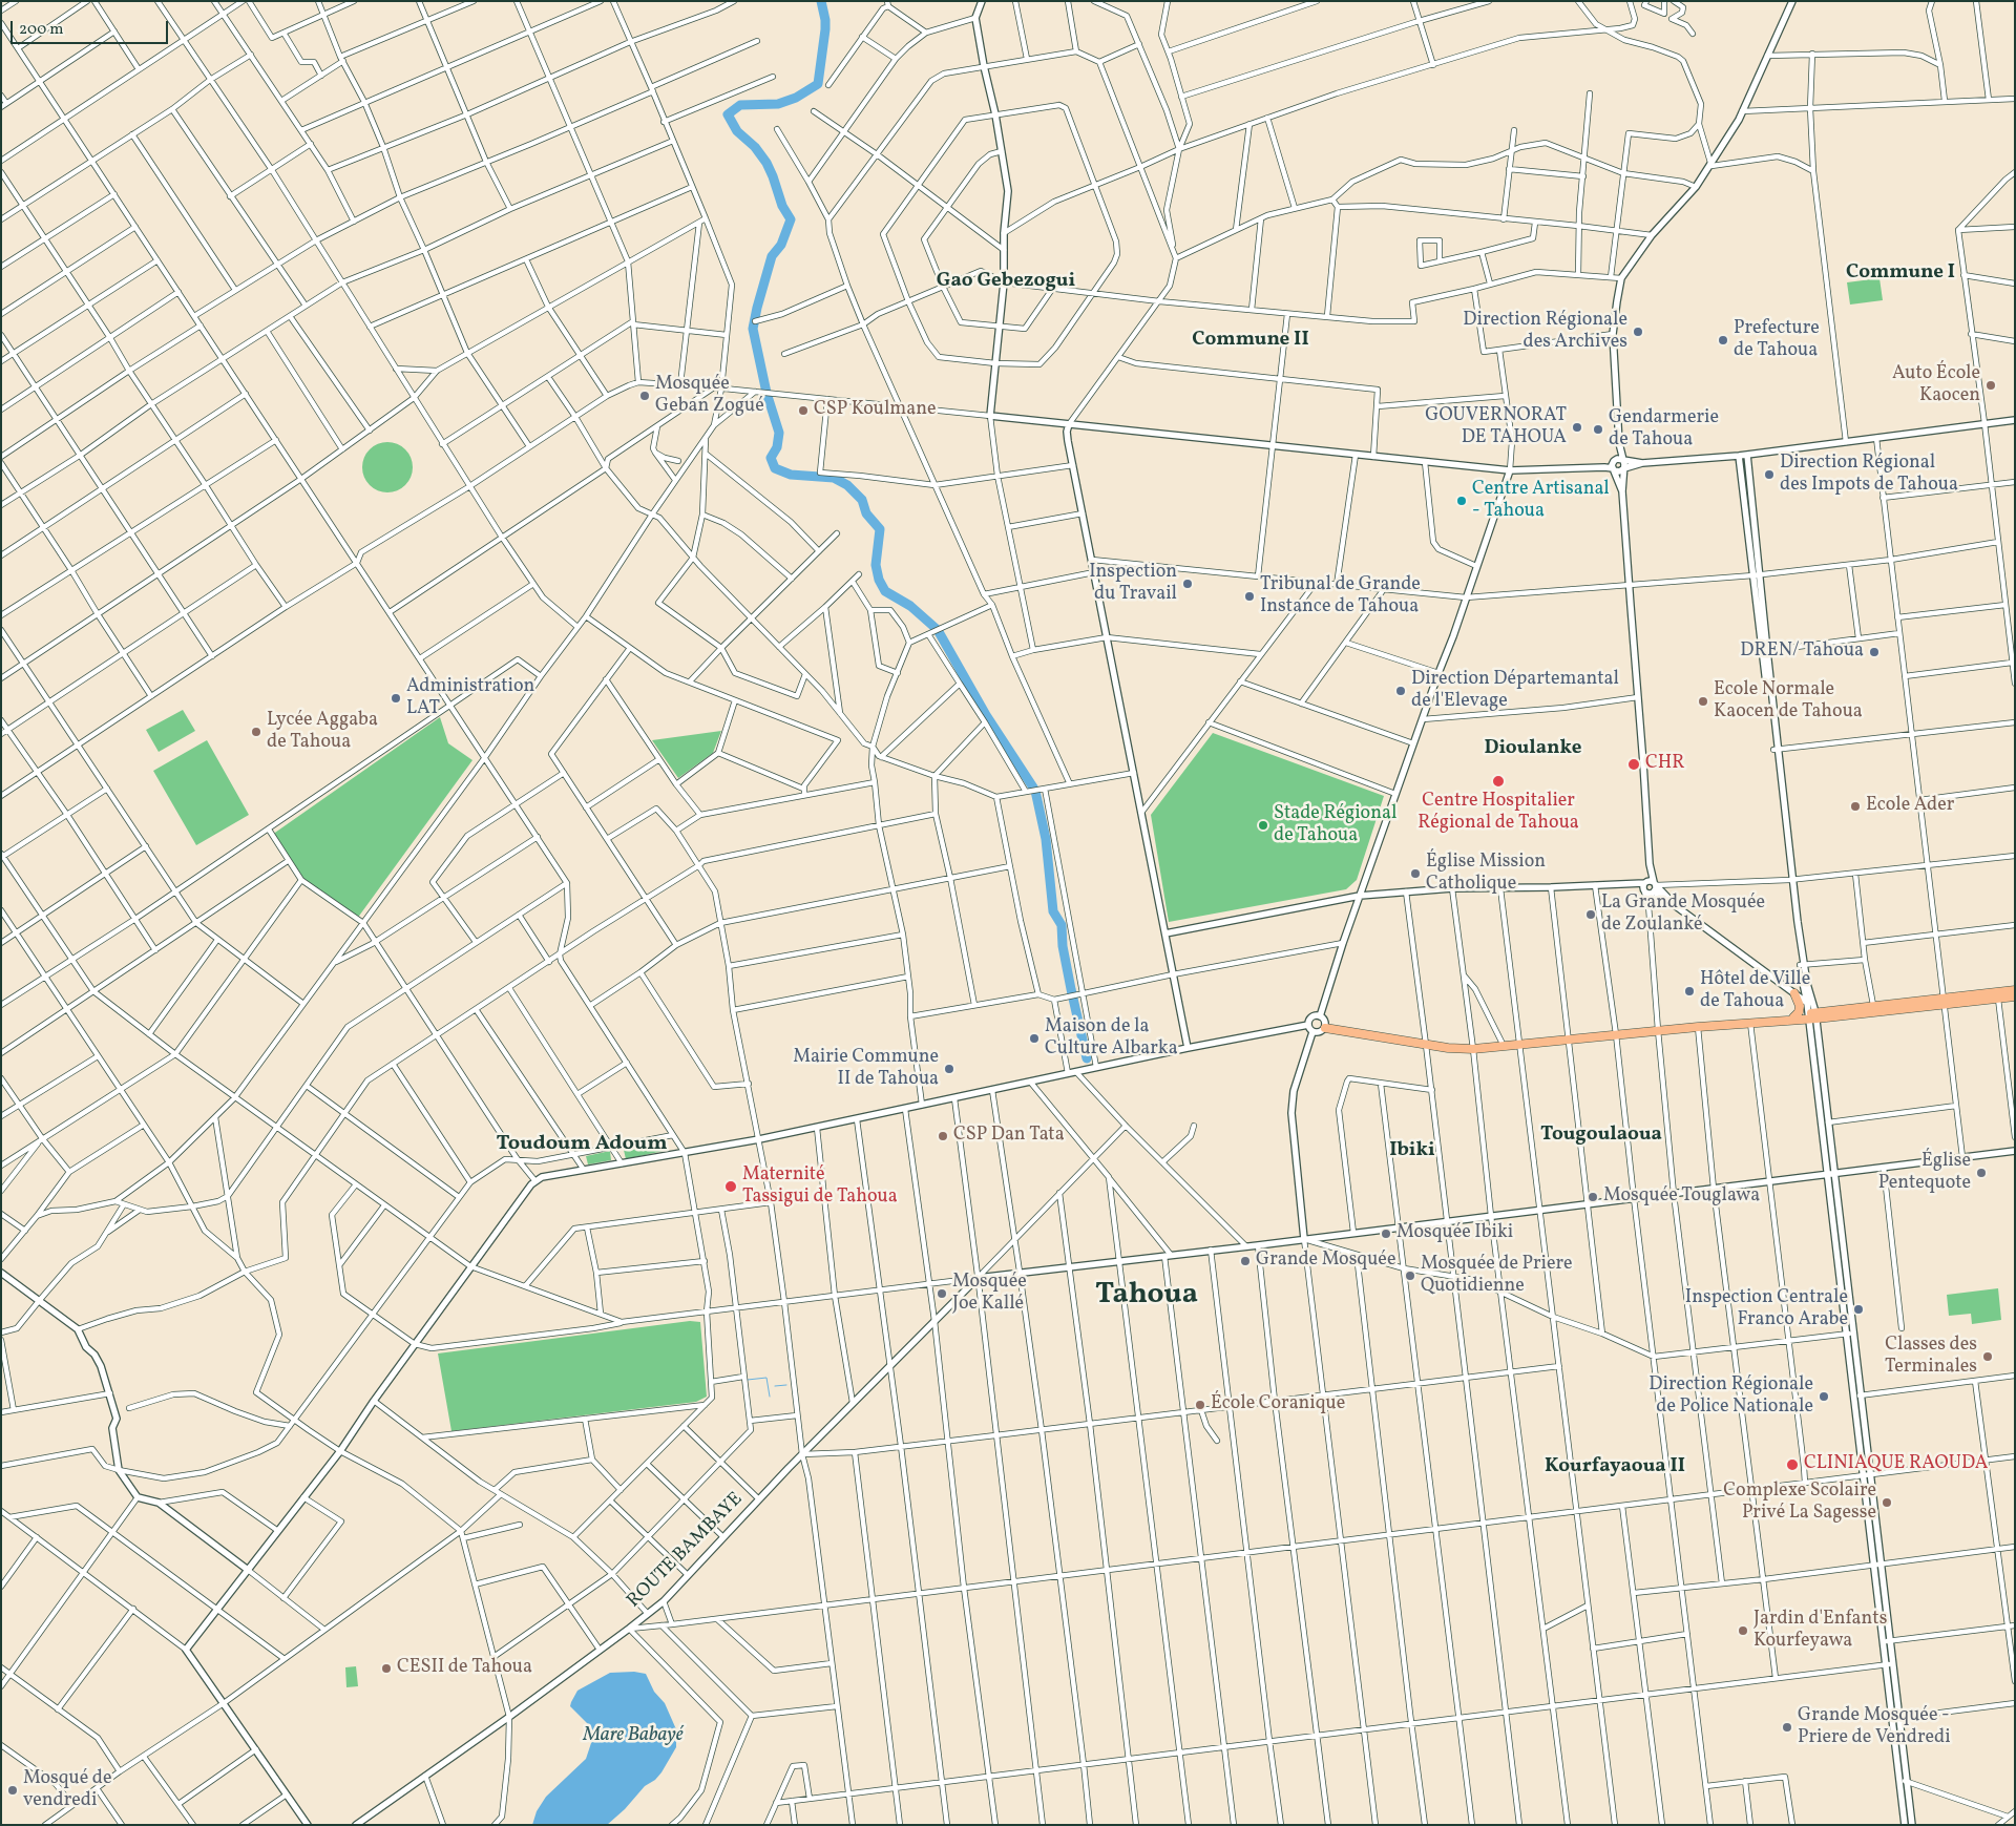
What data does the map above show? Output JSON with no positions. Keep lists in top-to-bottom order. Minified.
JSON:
{"streets":{"street":["ROUTE BAMBAYE"]},"districts":["Commune I","Gao Gebezogui","Commune II","Dioulanke","Tougoulaoua","Toudoum Adoum","Ibiki","Tahoua","Kourfayaoua II"],"water":["Mare Babayé"],"places":["Direction Régionale des Archives","Prefecture de Tahoua","Auto École Kaocen","Mosquée Geban Zogué","CSP Koulmane","GOUVERNORAT DE TAHOUA","Gendarmerie de Tahoua","Direction Régional des Impots de Tahoua","Centre Artisanal - Tahoua","Inspection du Travail","Tribunal de Grande Instance de Tahoua","DREN/ Tahoua","Direction Départemantal de l'Elevage","Administration LAT","Ecole Normale Kaocen de Tahoua","Lycée Aggaba de Tahoua","CHR","Centre Hospitalier Régional de Tahoua","Ecole Ader","Stade Régional de Tahoua","Église Mission Catholique","La Grande Mosquée de Zoulanké","Hôtel de Ville de Tahoua","Maison de la Culture Albarka","Mairie Commune II de Tahoua","CSP Dan Tata","Église Pentequote","Maternité Tassigui de Tahoua","Mosquée Touglawa","Mosquée Ibiki","Grande Mosquée","Mosquée de Priere Quotidienne","Mosquée Joe Kallé","Inspection Centrale Franco Arabe","Classes des Terminales","Direction Régionale de Police Nationale","École Coranique","CLINIAQUE RAOUDA","Complexe Scolaire Privé La Sagesse","Jardin d'Enfants Kourfeyawa","CESII de Tahoua","Grande Mosquée - Priere de Vendredi","Mosqué de vendredi"],"scale_bar":"200 m"}
